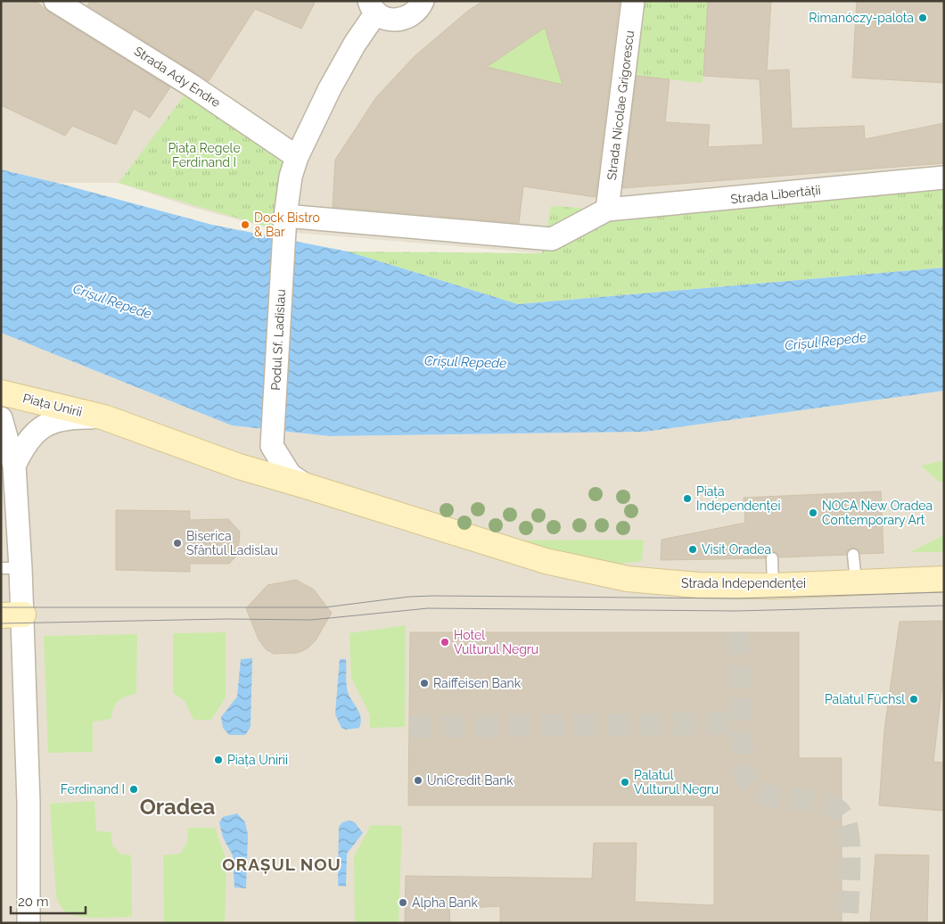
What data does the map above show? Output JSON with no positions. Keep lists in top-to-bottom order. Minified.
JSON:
{"streets":{"street":["Strada Ady Endre","Strada Nicolae Grigorescu","Strada Libertății","Podul Sf. Ladislau","Piața Unirii","Strada Independenței"]},"crossings":[["Strada Nicolae Grigorescu","Strada Libertății"],["Piața Unirii","Strada Independenței"]],"districts":["Oradea","ORAȘUL NOU"],"water":["Crișul Repede"],"parks":["Piața Regele Ferdinand I"],"places":["Rimanóczy-palota","Dock Bistro & Bar","Piața Independenței","NOCA New Oradea Contemporary Art","Biserica Sfântul Ladislau","Visit Oradea","Hotel Vulturul Negru","Raiffeisen Bank","Palatul Füchsl","Piața Unirii","UniCredit Bank","Palatul Vulturul Negru","Ferdinand I","Alpha Bank"],"scale_bar":"20 m"}
